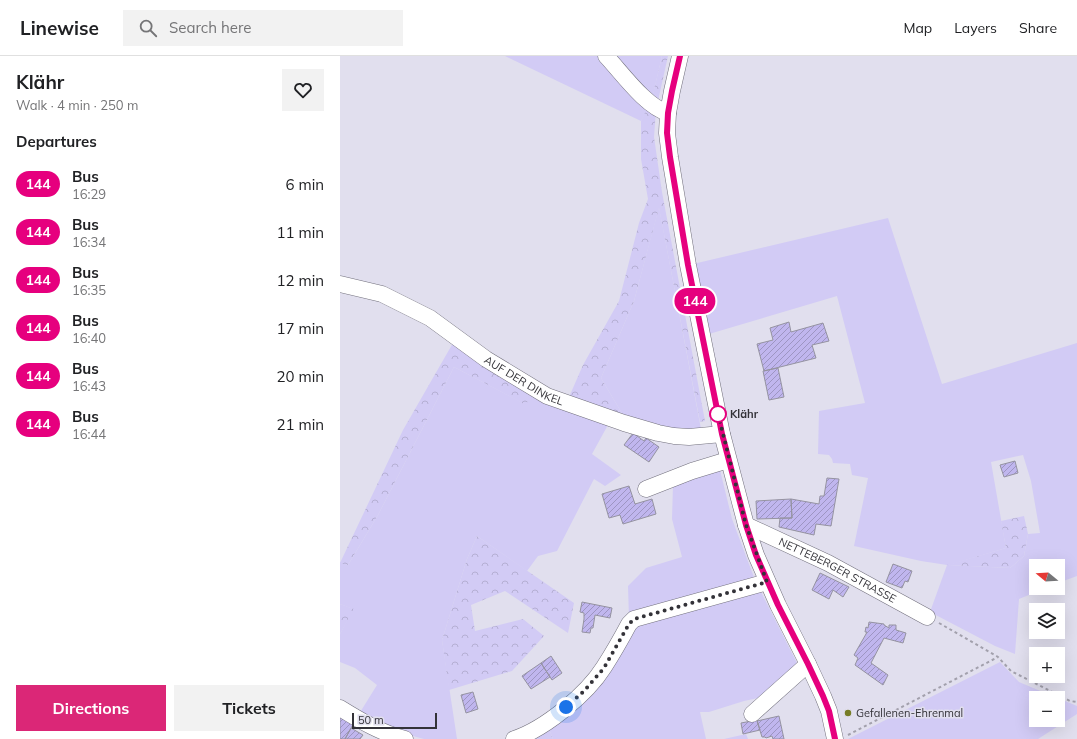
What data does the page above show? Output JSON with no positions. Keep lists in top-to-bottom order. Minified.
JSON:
{"streets":{"street":["AUF DER DINKEL","NETTEBERGER STRASSE"]},"places":["Klähr","Gefallenen-Ehrenmal"],"lines":["bus line 144"],"scale_bar":"50 m","north":"left","page":{"header":"Linewise","search":"Search here","nav":["Map","Layers","Share"],"heading":[["Klähr","Walk · 4 min · 250 m"],"Departures"],"on_map":"144","list":[{"mark":"144","name":"Bus","note":"16:29","value":"6 min"},{"mark":"144","name":"Bus","note":"16:34","value":"11 min"},{"mark":"144","name":"Bus","note":"16:35","value":"12 min"},{"mark":"144","name":"Bus","note":"16:40","value":"17 min"},{"mark":"144","name":"Bus","note":"16:43","value":"20 min"},{"mark":"144","name":"Bus","note":"16:44","value":"21 min"}],"map_buttons":["+","−"],"buttons":["Directions","Tickets"],"scale":"50 m"}}
